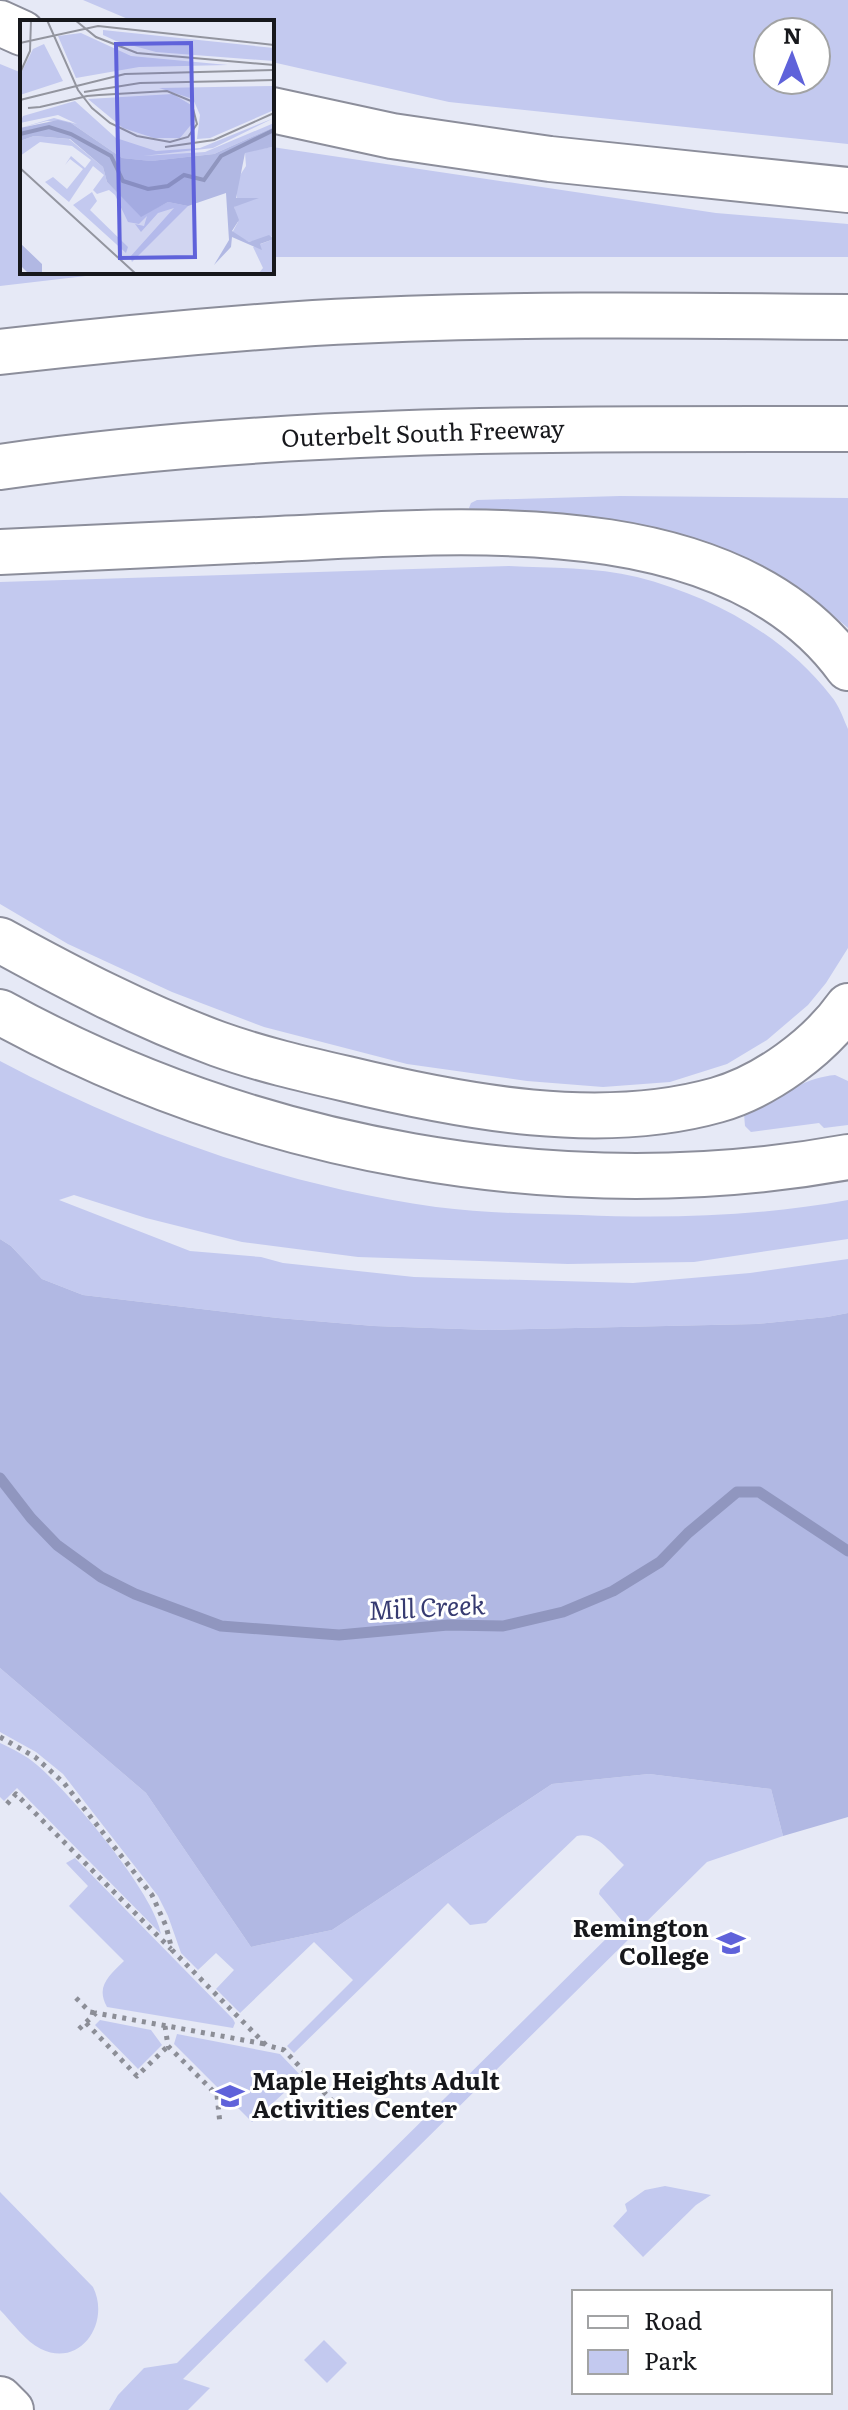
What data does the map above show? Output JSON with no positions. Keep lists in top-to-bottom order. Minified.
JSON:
{"streets":{"main road":["Outerbelt South Freeway"]},"water":["Mill Creek"],"places":{"school or university":["Remington College","Maple Heights Adult Activities Center"]},"legend":["Road","Park"],"north":"top"}
